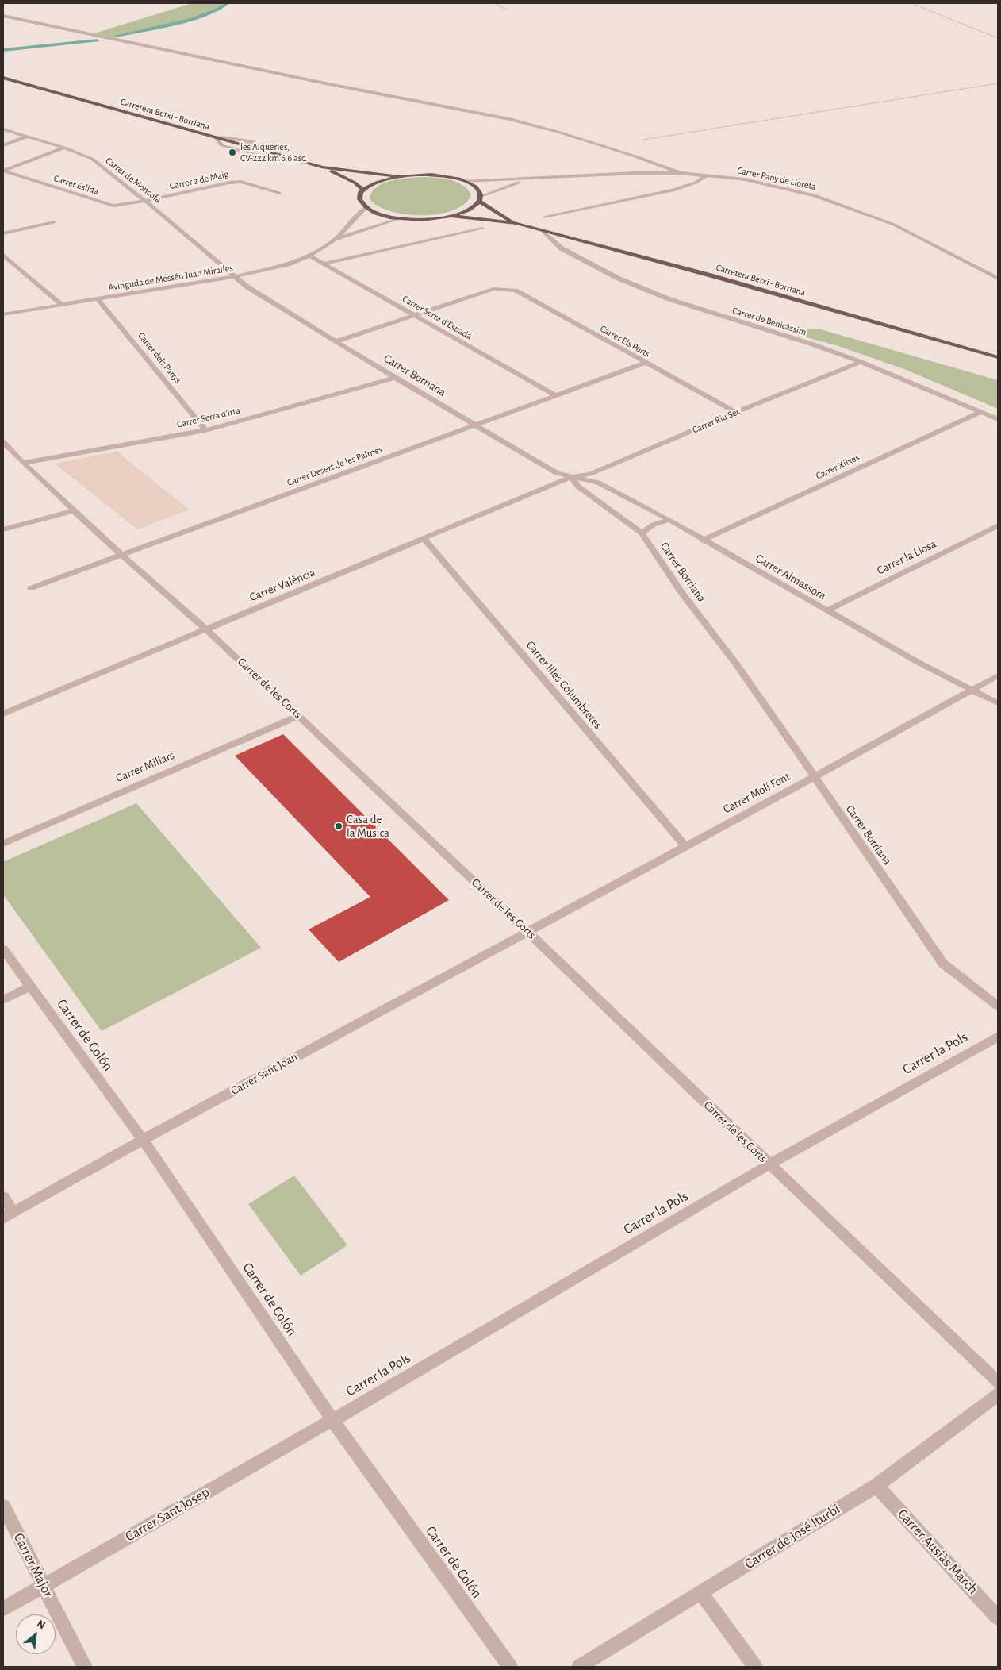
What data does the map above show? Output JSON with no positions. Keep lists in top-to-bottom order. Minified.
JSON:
{"streets":{"main road":["Carretera Betxí - Borriana"],"street":["Carrer Pany de Lloreta","Carrer de Moncofa","Carrer 2 de Maig","Carrer Eslida","Avinguda de Mossén Juan Miralles","Carrer Serra d'Espadà","Carrer de Benicàssim","Carrer Els Ports","Carrer dels Panys","Carrer Borriana","Carrer Serra d'Irta","Carrer Riu Sec","Carrer Desert de les Palmes","Carrer Xilxes","Carrer la Llosa","Carrer Almassora","Carrer València","Carrer Illes Columbretes","Carrer de les Corts","Carrer Millars","Carrer Molí Font","Carrer de Colón","Carrer la Pols","Carrer Sant Joan","Carrer Sant Josep","Carrer de José Iturbi","Carrer Ausiàs March","Carrer Major"]},"crossings":[["Carretera Betxí - Borriana","Carrer de Benicàssim"],["Carrer de Moncofa","Carrer 2 de Maig"],["Carrer de Moncofa","Carrer Eslida"],["Carrer de Moncofa","Avinguda de Mossén Juan Miralles"],["Carrer de Moncofa","Carrer Borriana"],["Carrer 2 de Maig","Carrer Eslida"],["Avinguda de Mossén Juan Miralles","Carrer Serra d'Espadà"],["Avinguda de Mossén Juan Miralles","Carrer dels Panys"],["Avinguda de Mossén Juan Miralles","Carrer Borriana"],["Carrer Serra d'Espadà","Carrer Els Ports"],["Carrer Serra d'Espadà","Carrer Desert de les Palmes"],["Carrer de Benicàssim","Carrer Riu Sec"],["Carrer de Benicàssim","Carrer Xilxes"],["Carrer Els Ports","Carrer Riu Sec"],["Carrer Els Ports","Carrer Desert de les Palmes"],["Carrer dels Panys","Carrer Serra d'Irta"],["Carrer Borriana","Carrer Serra d'Irta"],["Carrer Borriana","Carrer Riu Sec"],["Carrer Borriana","Carrer Desert de les Palmes"],["Carrer Borriana","Carrer Almassora"],["Carrer Borriana","Carrer València"],["Carrer Borriana","Carrer Molí Font"],["Carrer Serra d'Irta","Carrer de les Corts"],["Carrer Riu Sec","Carrer Almassora"],["Carrer Riu Sec","Carrer València"],["Carrer Desert de les Palmes","Carrer de les Corts"],["Carrer Xilxes","Carrer Almassora"],["Carrer la Llosa","Carrer Almassora"],["Carrer Almassora","Carrer València"],["Carrer Almassora","Carrer Molí Font"],["Carrer València","Carrer Illes Columbretes"],["Carrer València","Carrer de les Corts"],["Carrer Illes Columbretes","Carrer Molí Font"],["Carrer de les Corts","Carrer Millars"],["Carrer de les Corts","Carrer Molí Font"],["Carrer de les Corts","Carrer la Pols"],["Carrer de les Corts","Carrer Sant Joan"],["Carrer Molí Font","Carrer Sant Joan"],["Carrer de Colón","Carrer la Pols"],["Carrer de Colón","Carrer Sant Joan"],["Carrer de Colón","Carrer Sant Josep"],["Carrer la Pols","Carrer Sant Josep"],["Carrer Sant Josep","Carrer Major"],["Carrer de José Iturbi","Carrer Ausiàs March"]],"places":["les Alqueries, CV-222 km 6.6 asc.","Casa de la Musica"],"north":"top right"}
